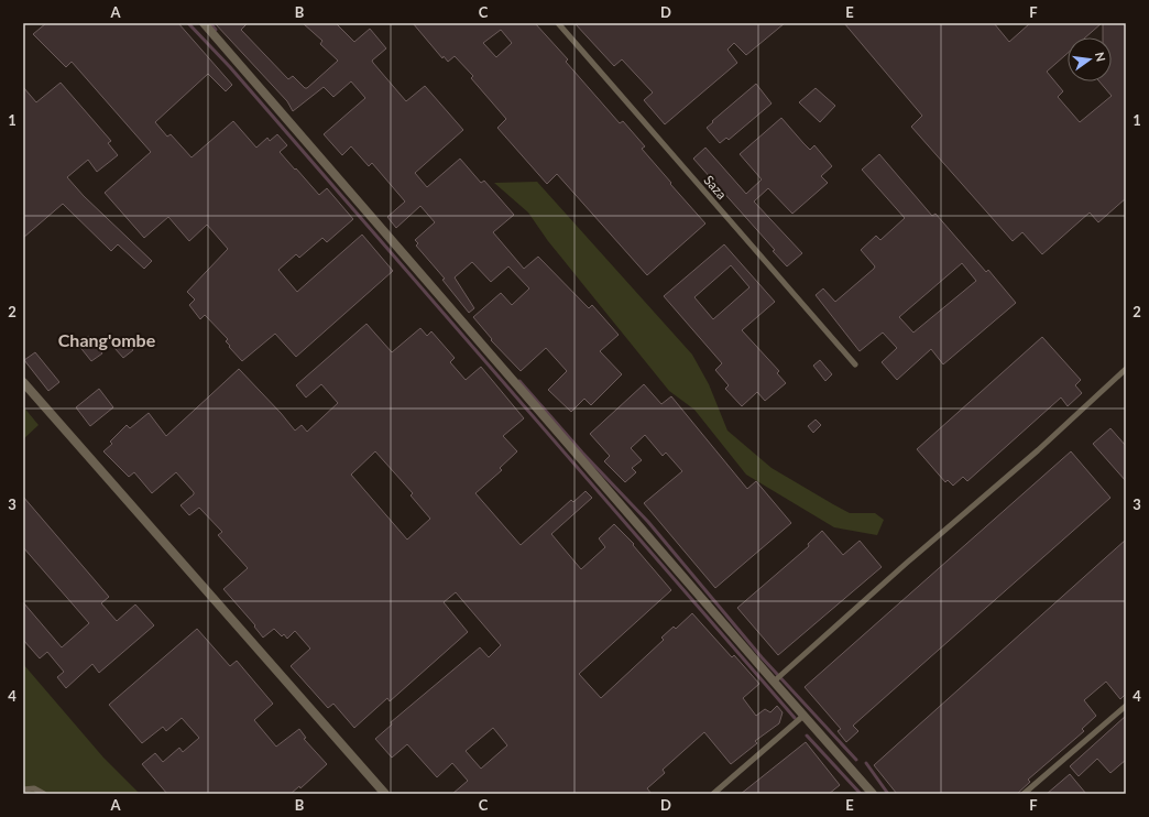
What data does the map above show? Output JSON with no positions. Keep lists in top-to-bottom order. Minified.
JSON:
{"streets":{"lane":["Saza"]},"districts":["Chang'ombe"],"north":"right","grid":{"columns":["A","B","C","D","E","F"],"rows":["1","2","3","4"]}}
